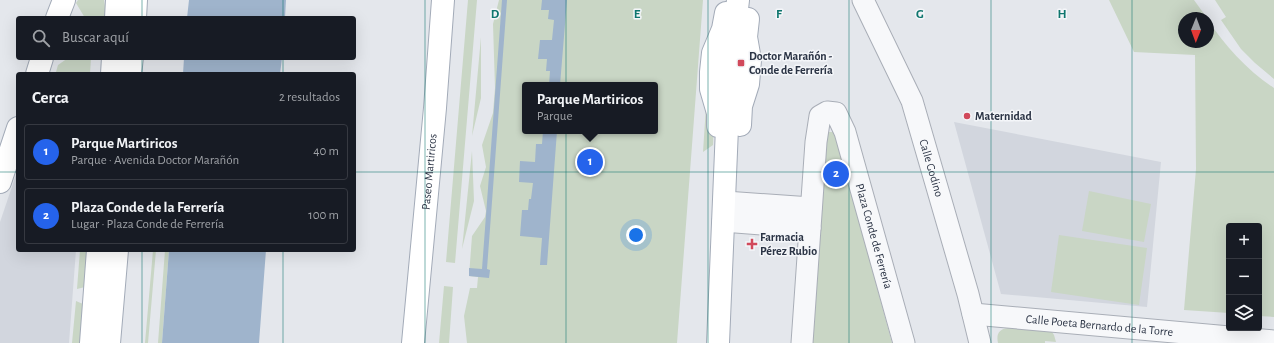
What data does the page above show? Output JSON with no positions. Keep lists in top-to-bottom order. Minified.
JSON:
{"streets":{"main road":["Paseo Martiricos"],"street":["Calle Godino","Plaza Conde de Ferrería","Calle Poeta Bernardo de la Torre"]},"crossings":[["Calle Godino","Calle Poeta Bernardo de la Torre"]],"places":{"transit":["Doctor Marañón - Conde de Ferrería"],"other":["Maternidad"],"health":["Farmacia Pérez Rubio"]},"north":"bottom","page":{"search":"Buscar aquí","heading":["Cerca","2 resultados"],"popup":["Parque Martiricos","Parque"],"list":[{"mark":"1","name":"Parque Martiricos","note":"Parque · Avenida Doctor Marañón","value":"40 m"},{"mark":"2","name":"Plaza Conde de la Ferrería","note":"Lugar · Plaza Conde de Ferrería","value":"100 m"}],"pins":["1","2"],"map_buttons":["+","−"]},"grid":{"columns":["D","E","F","G","H"]}}
